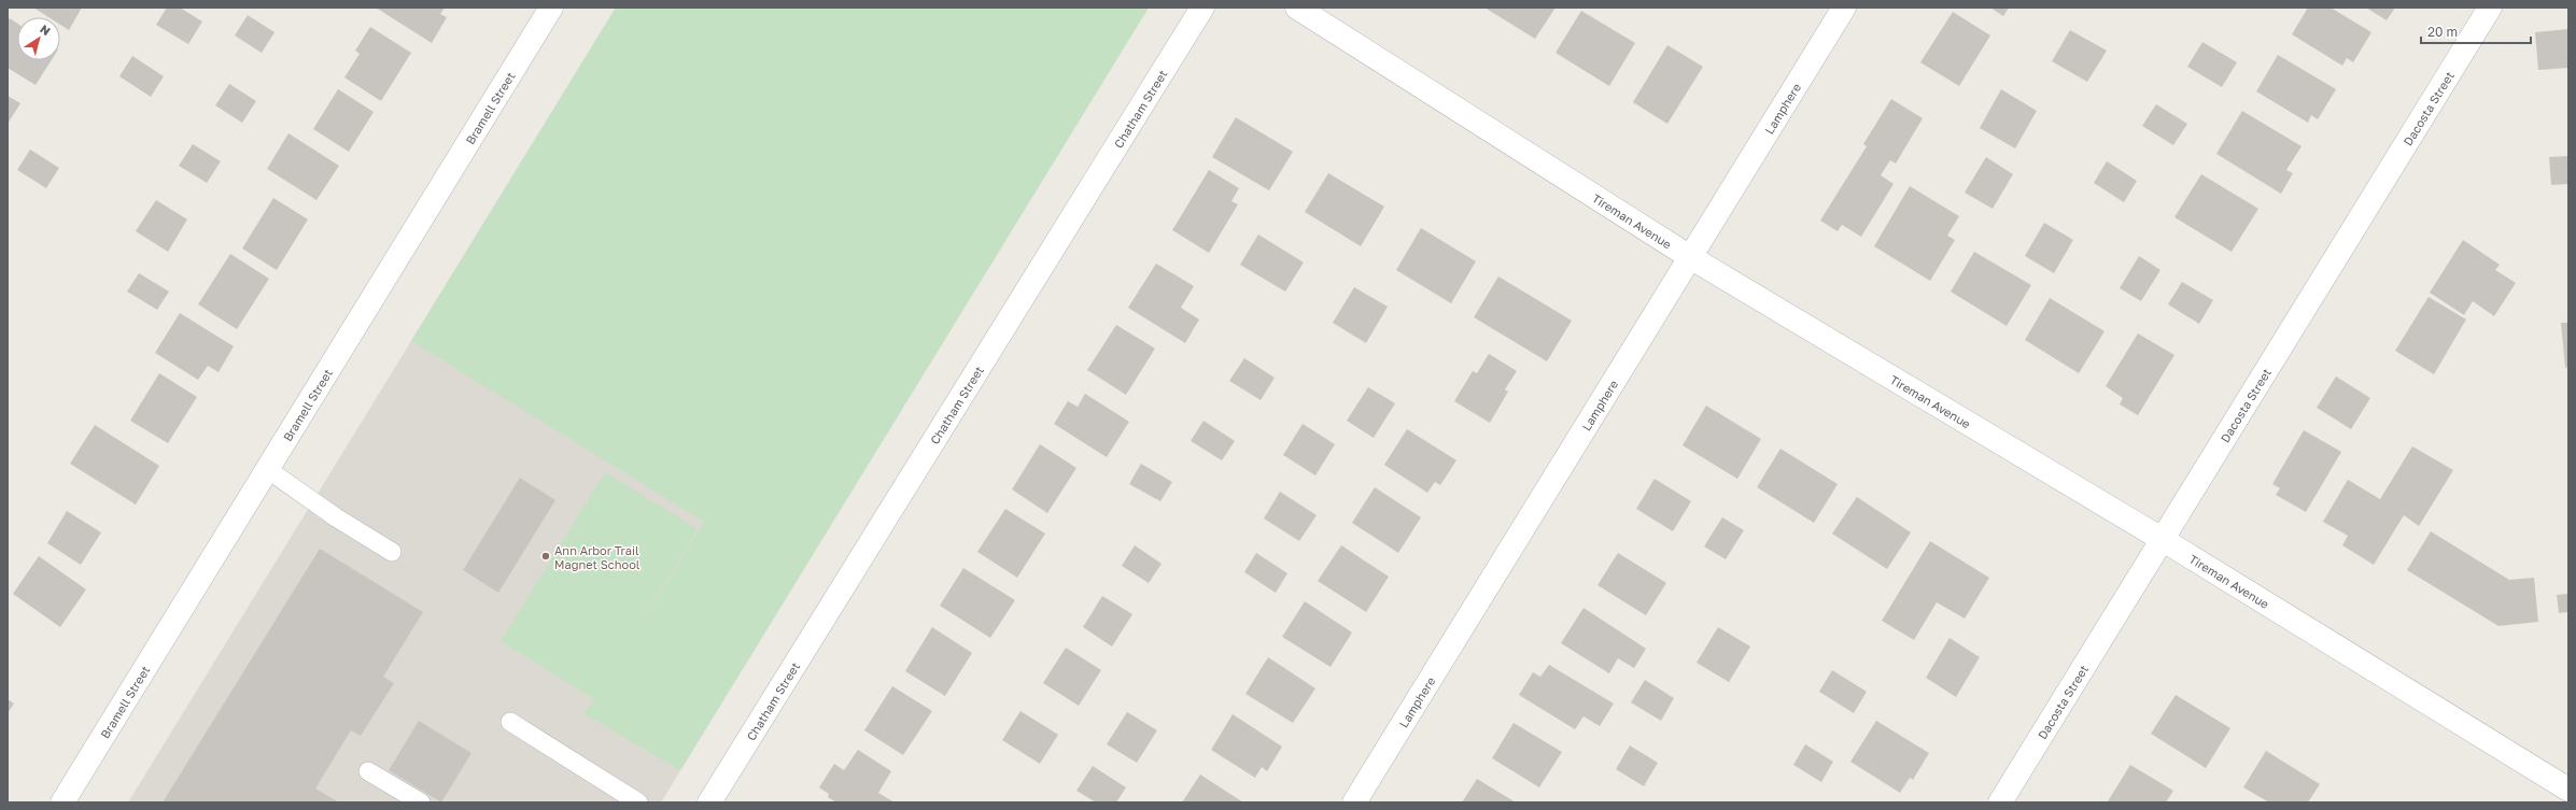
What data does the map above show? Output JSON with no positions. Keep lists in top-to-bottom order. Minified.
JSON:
{"streets":{"street":["Bramell Street","Lamphere","Chatham Street","Dacosta Street","Tireman Avenue"]},"crossings":[["Lamphere","Tireman Avenue"],["Dacosta Street","Tireman Avenue"]],"places":["Ann Arbor Trail Magnet School"],"scale_bar":"20 m","north":"top right"}
